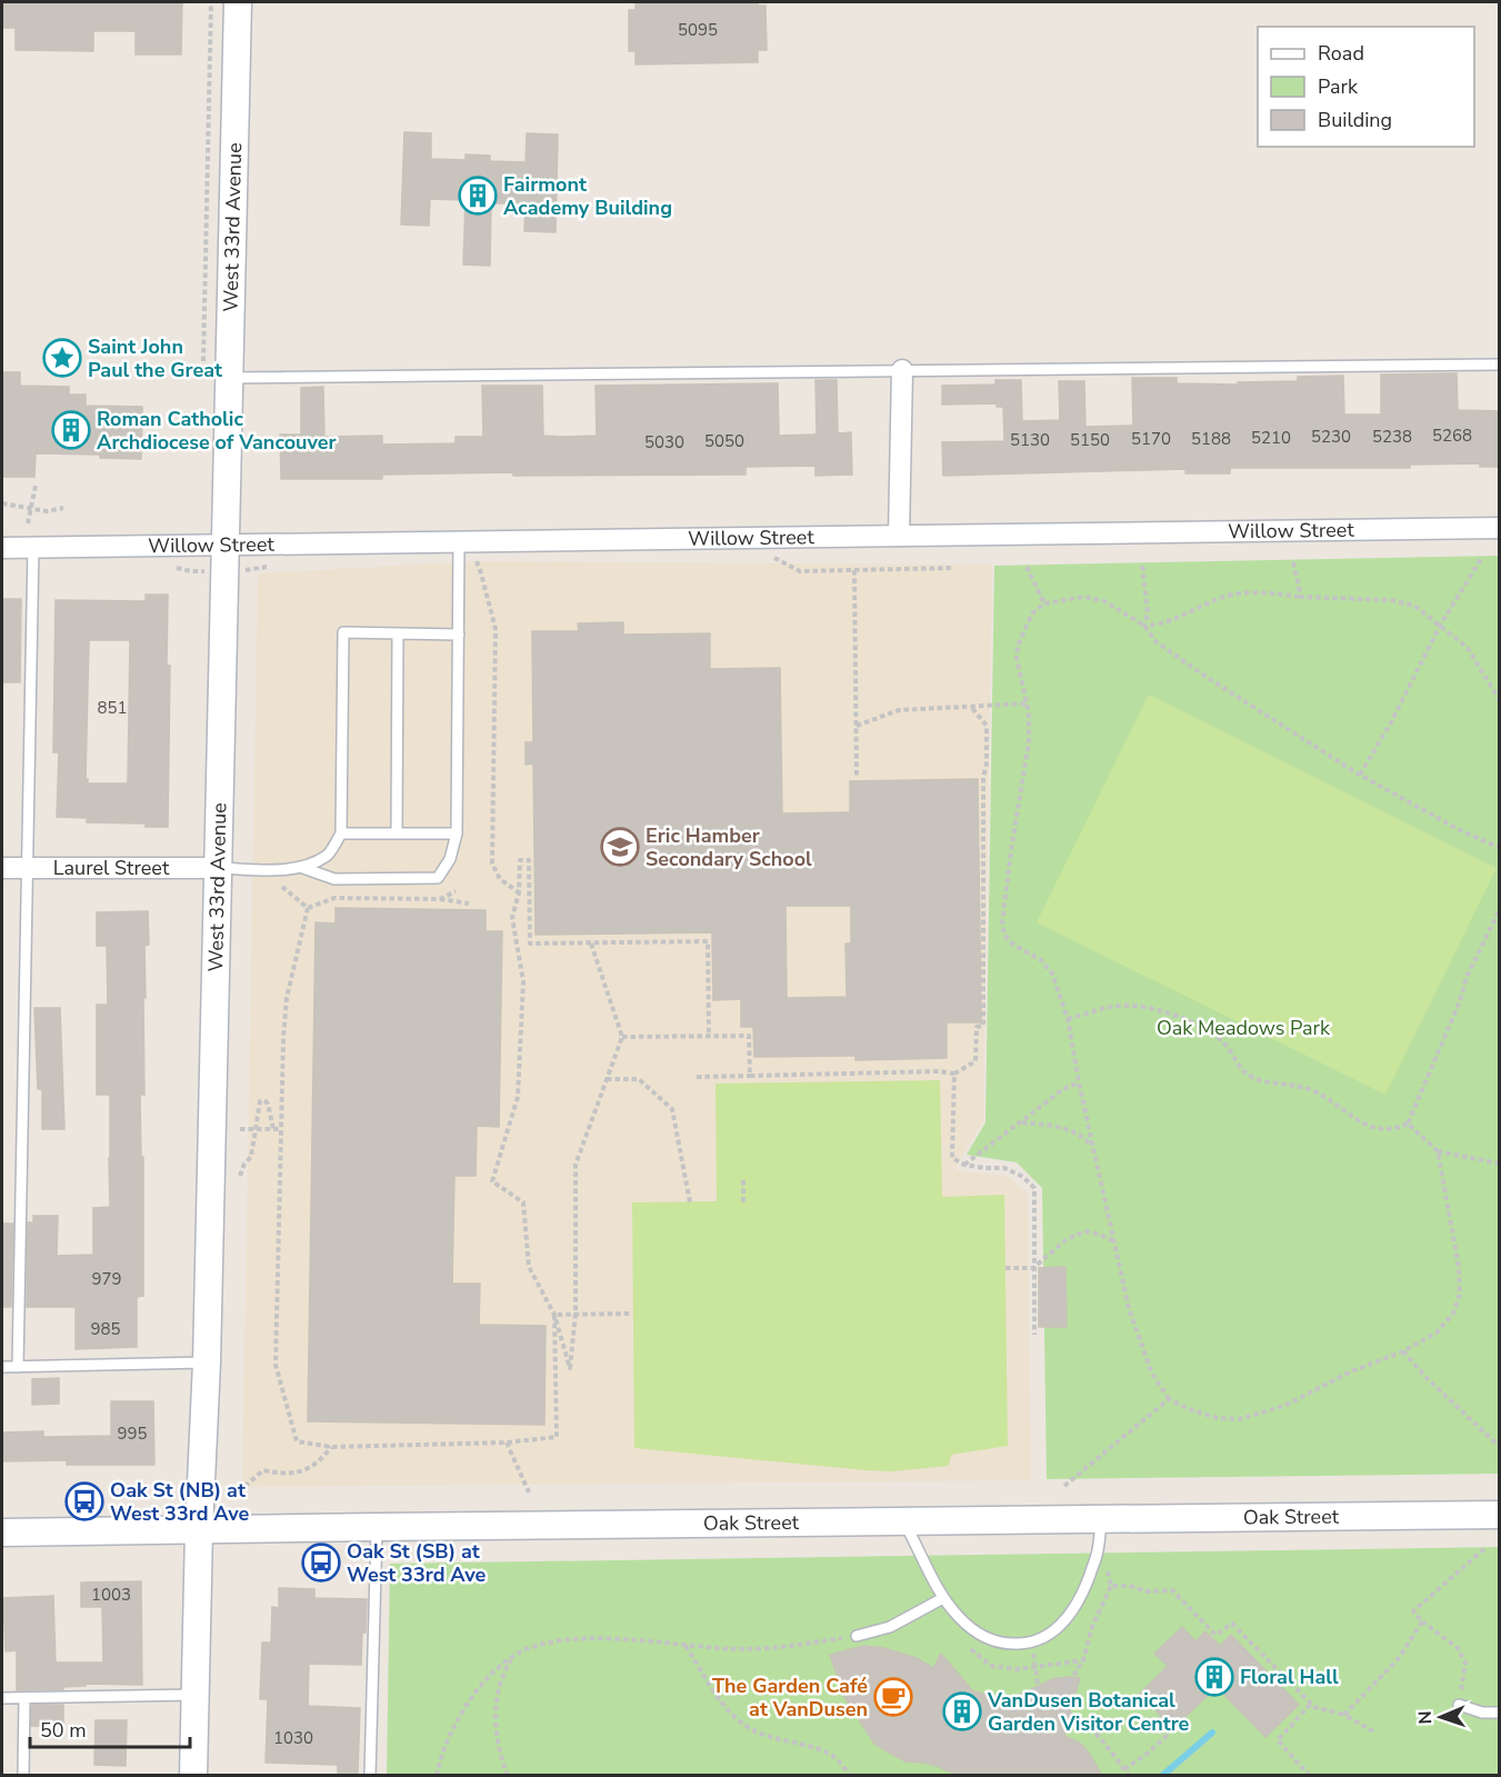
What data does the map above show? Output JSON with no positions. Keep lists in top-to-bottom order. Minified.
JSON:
{"streets":{"street":["West 33rd Avenue","Willow Street","Laurel Street","Oak Street"]},"crossings":[["West 33rd Avenue","Willow Street"],["West 33rd Avenue","Laurel Street"],["West 33rd Avenue","Oak Street"]],"parks":["Oak Meadows Park"],"places":{"building":["Fairmont Academy Building","Roman Catholic Archdiocese of Vancouver","Floral Hall","VanDusen Botanical Garden Visitor Centre"],"place":["Saint John Paul the Great"],"school or university":["Eric Hamber Secondary School"],"bus stop":["Oak St (NB) at West 33rd Ave","Oak St (SB) at West 33rd Ave"],"cafe":["The Garden Café at VanDusen"]},"house_numbers":["5095","5268","5230","5238","5210","5170","5188","5130","5150","5050","5030","851","979","985","995","1003","1030"],"legend":["Road","Park","Building"],"scale_bar":"50 m","north":"left"}
